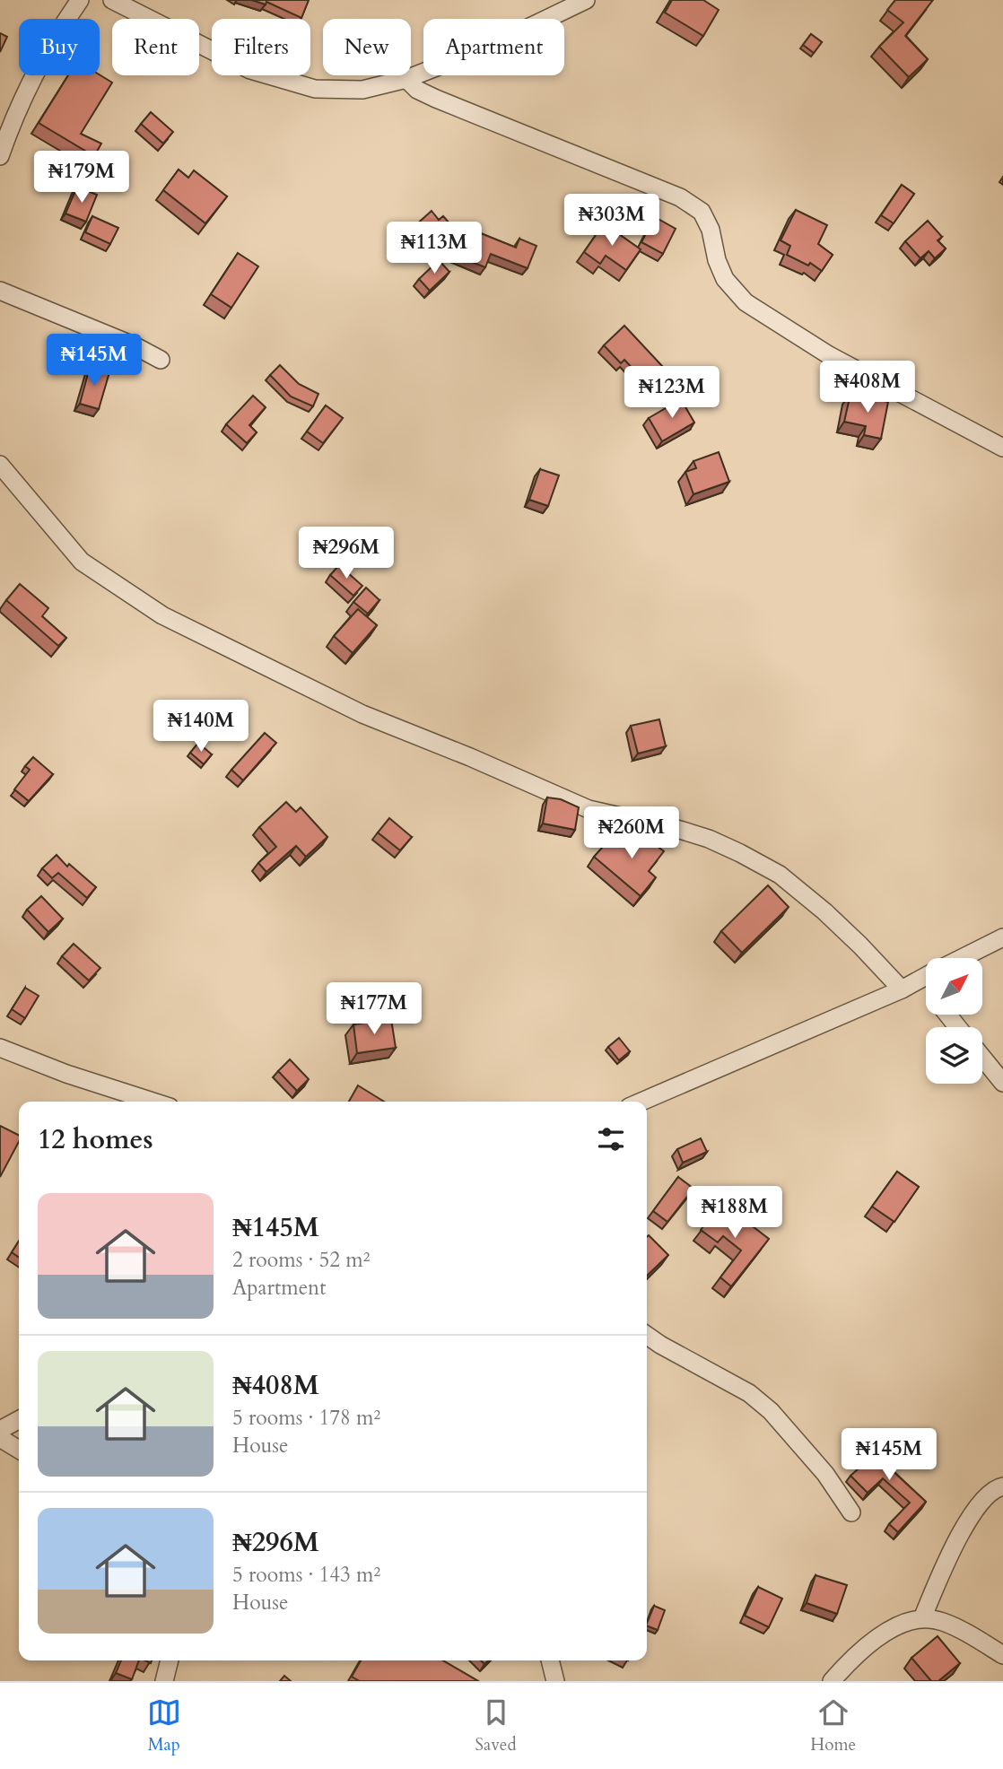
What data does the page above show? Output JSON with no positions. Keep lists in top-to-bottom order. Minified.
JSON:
{"north":"top right","page":{"chip":["Buy","Rent","Filters","New","Apartment"],"price":["₦179M","₦303M","₦113M","₦145M","₦408M","₦123M","₦296M","₦140M","₦260M","₦177M","₦188M","₦145M"],"heading":"12 homes","list":[{"name":"₦145M","note":"2 rooms · 52 m² · Apartment"},{"name":"₦408M","note":"5 rooms · 178 m² · House"},{"name":"₦296M","note":"5 rooms · 143 m² · House"}],"tabs":["Map","Saved","Home"]}}
